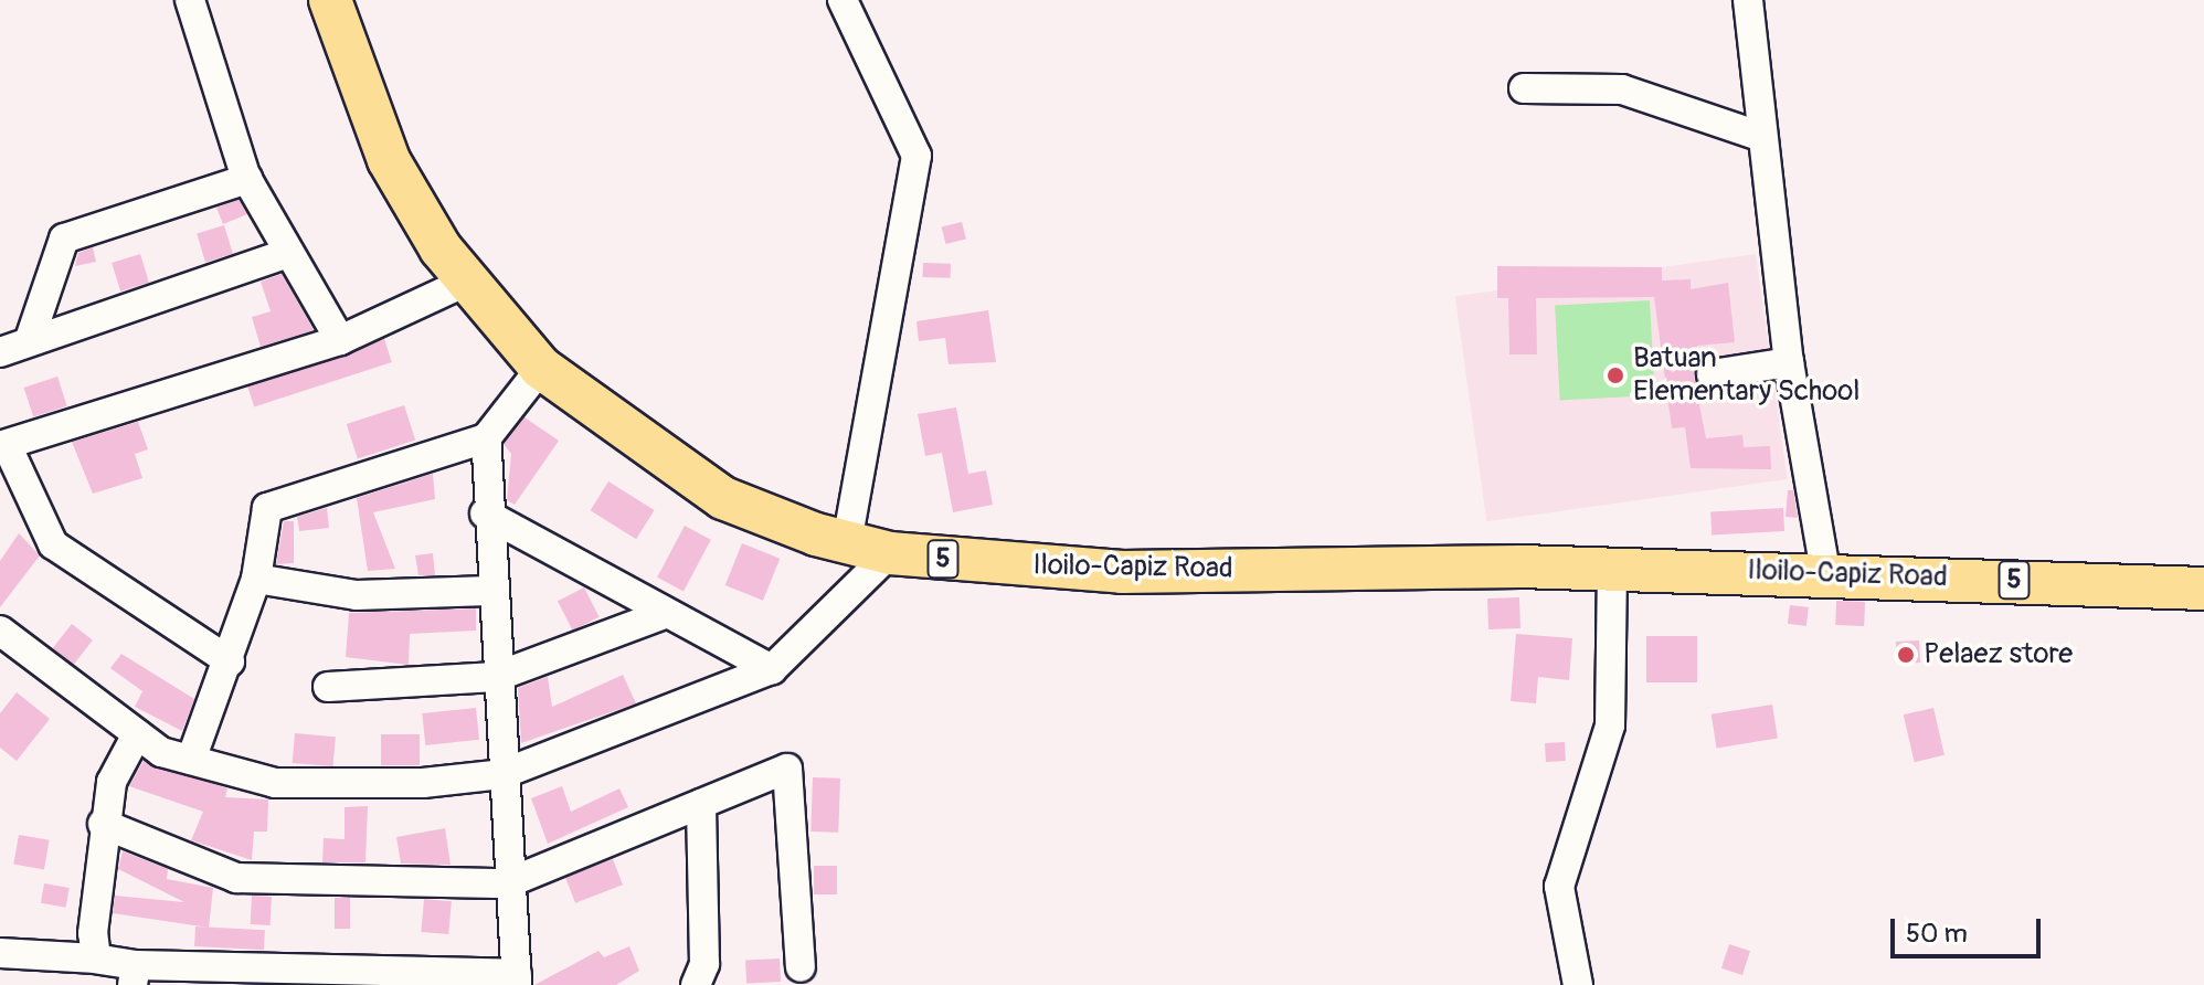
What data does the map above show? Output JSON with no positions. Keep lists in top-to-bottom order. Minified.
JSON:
{"streets":{"highway":["5","Iloilo-Capiz Road"]},"places":["Batuan Elementary School","Pelaez store"],"scale_bar":"50 m"}
